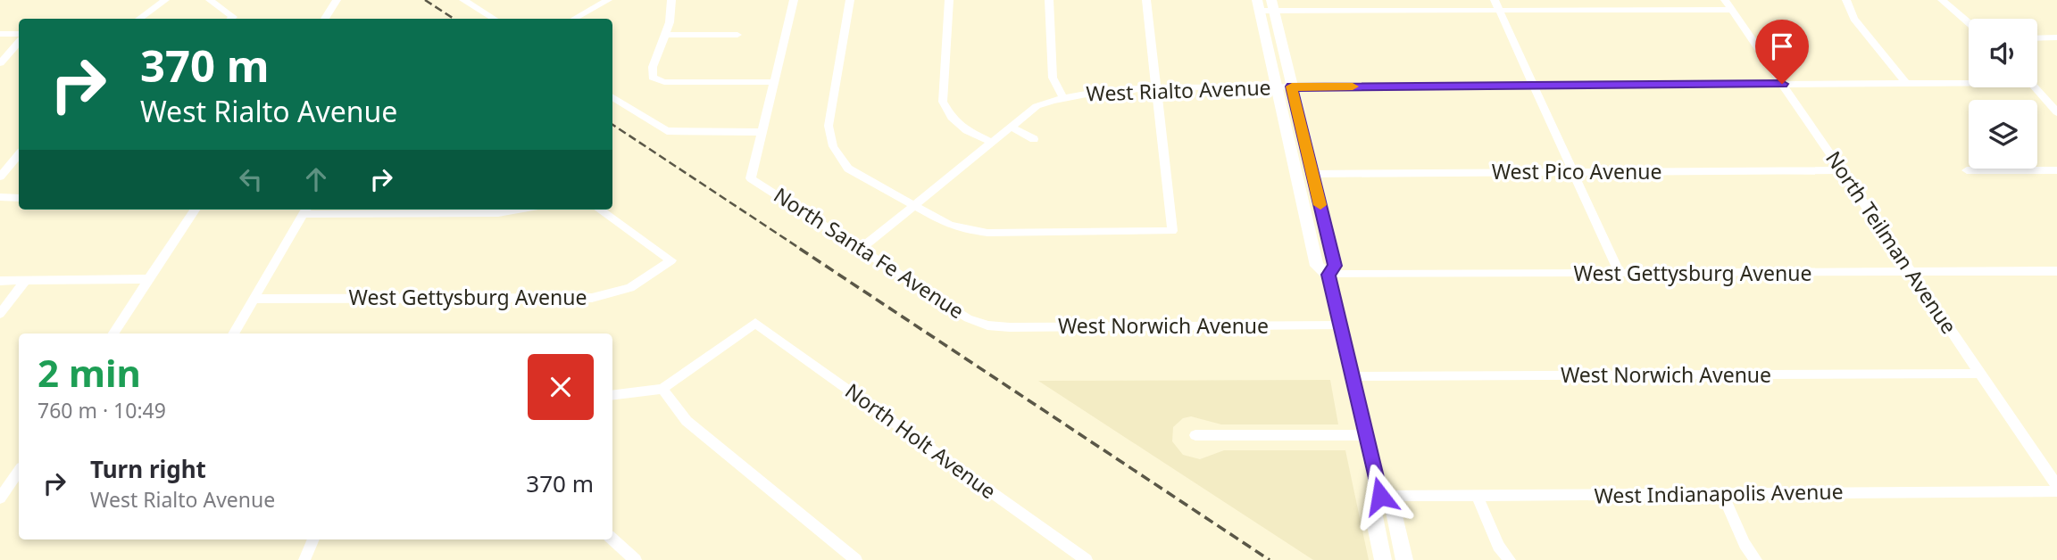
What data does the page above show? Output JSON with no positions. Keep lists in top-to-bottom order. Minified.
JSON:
{"streets":{"street":["West Rialto Avenue","West Pico Avenue","North Teilman Avenue","North Santa Fe Avenue","West Gettysburg Avenue","West Norwich Avenue","North Holt Avenue","West Indianapolis Avenue"]},"crossings":[["West Rialto Avenue","North Teilman Avenue"],["West Rialto Avenue","North Santa Fe Avenue"],["West Pico Avenue","North Teilman Avenue"],["North Teilman Avenue","West Gettysburg Avenue"],["North Teilman Avenue","West Norwich Avenue"],["North Santa Fe Avenue","West Norwich Avenue"]],"page":{"turn":["370 m","West Rialto Avenue"],"heading":["2 min","760 m · 10:49"],"list":[{"name":"Turn right","note":"West Rialto Avenue","value":"370 m"}]}}
